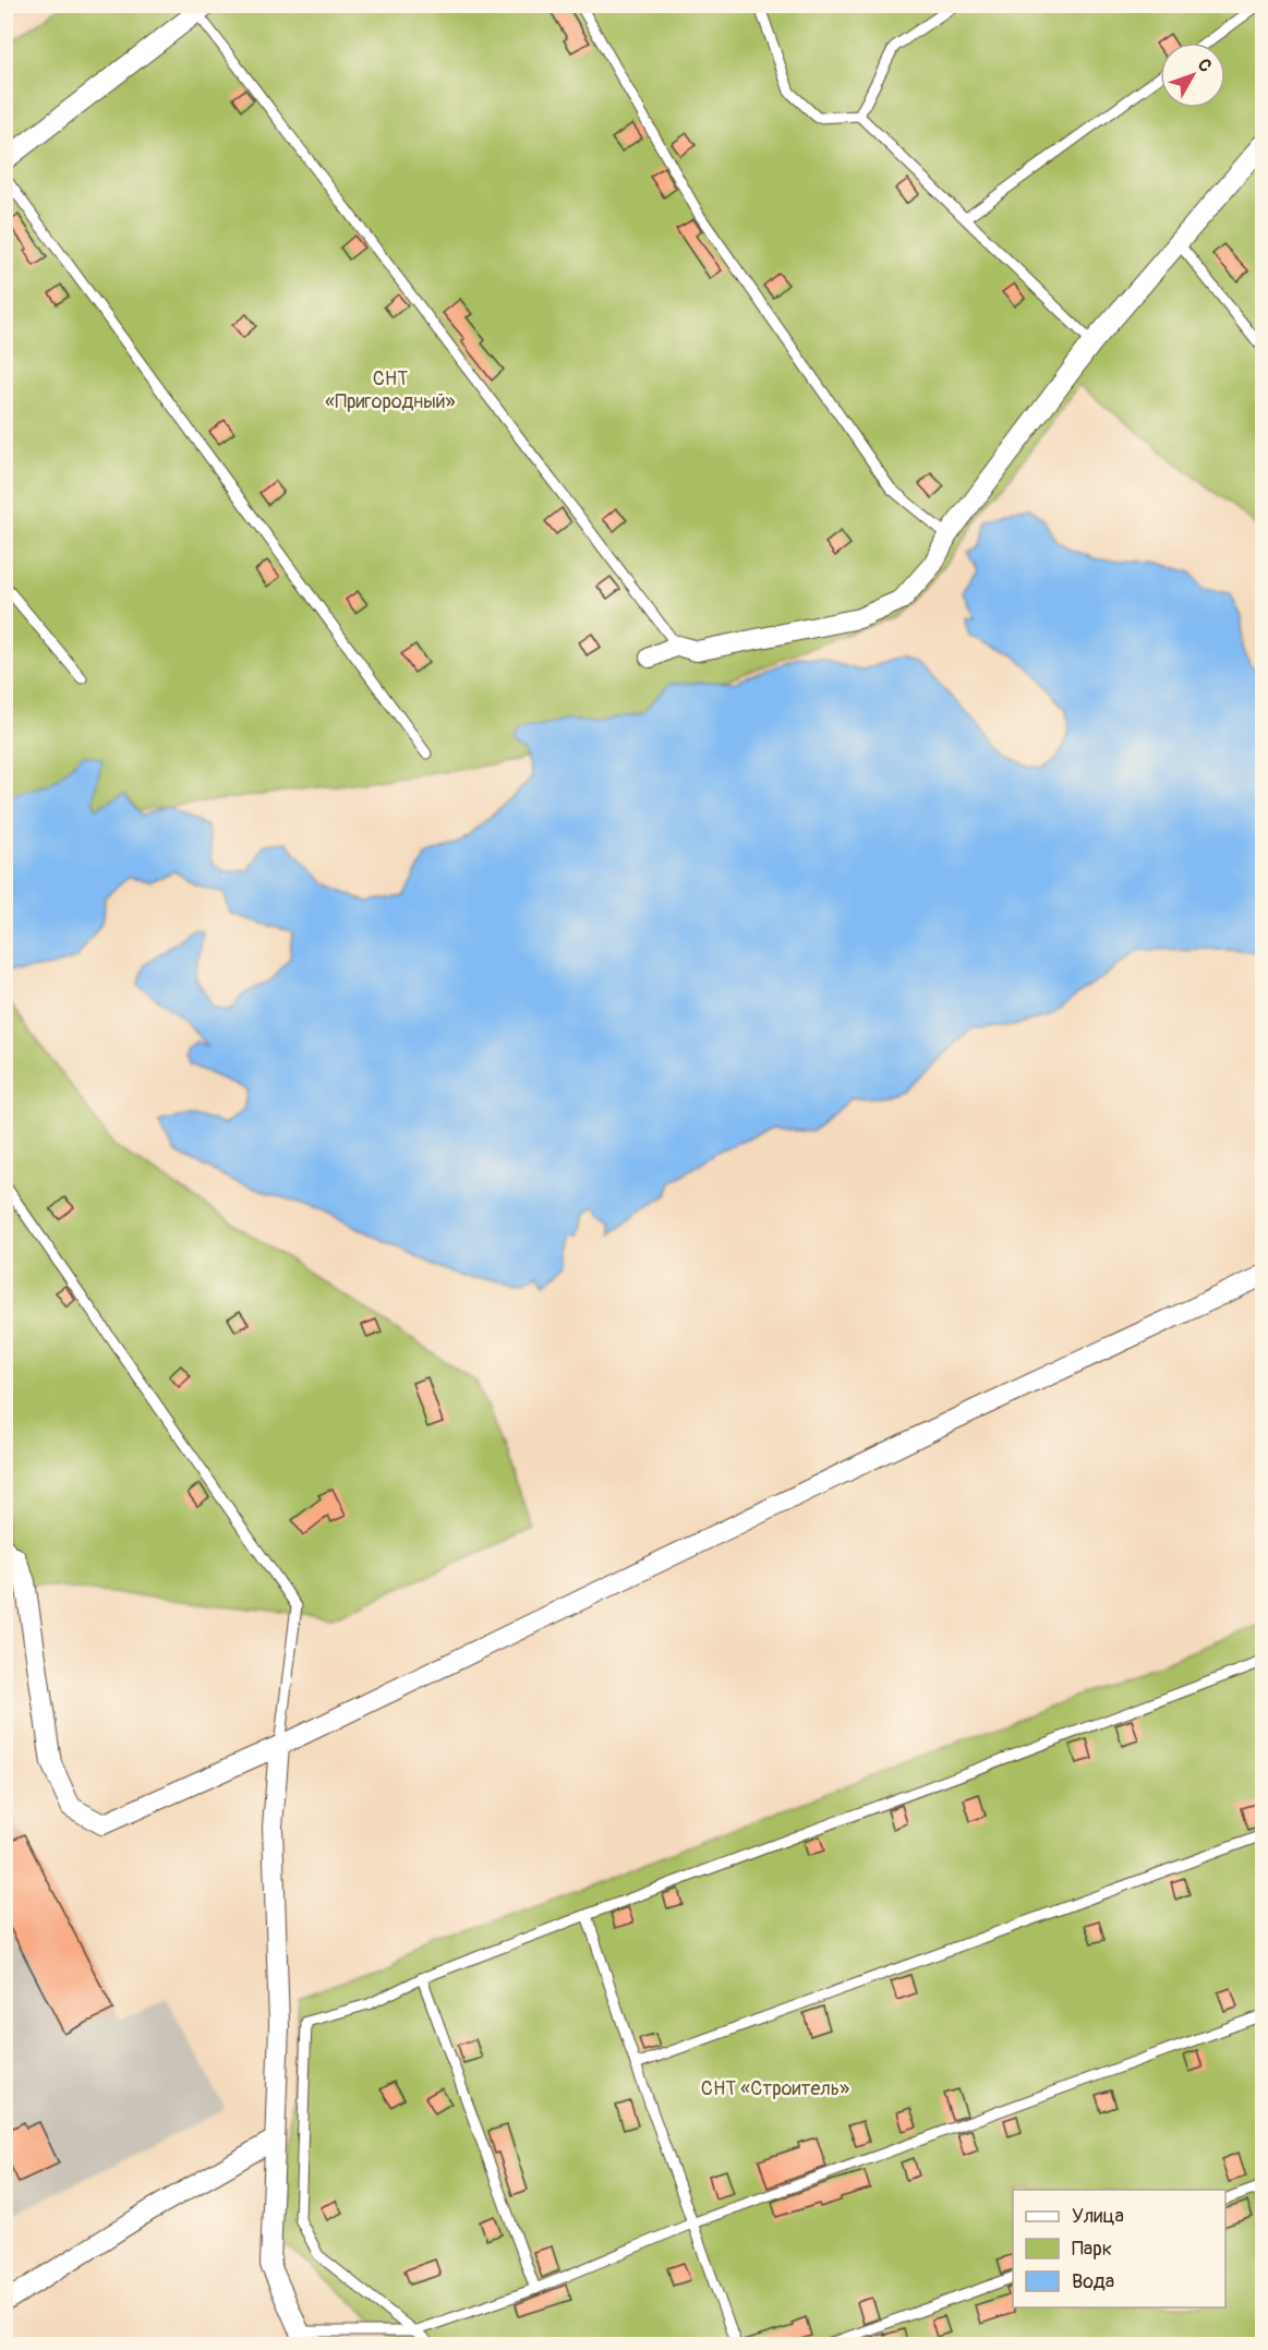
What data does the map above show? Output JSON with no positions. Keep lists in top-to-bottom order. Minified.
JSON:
{"parks":["СНТ «Пригородный»","СНТ «Строитель»"],"legend":["Улица","Парк","Вода"],"north":"top right"}
